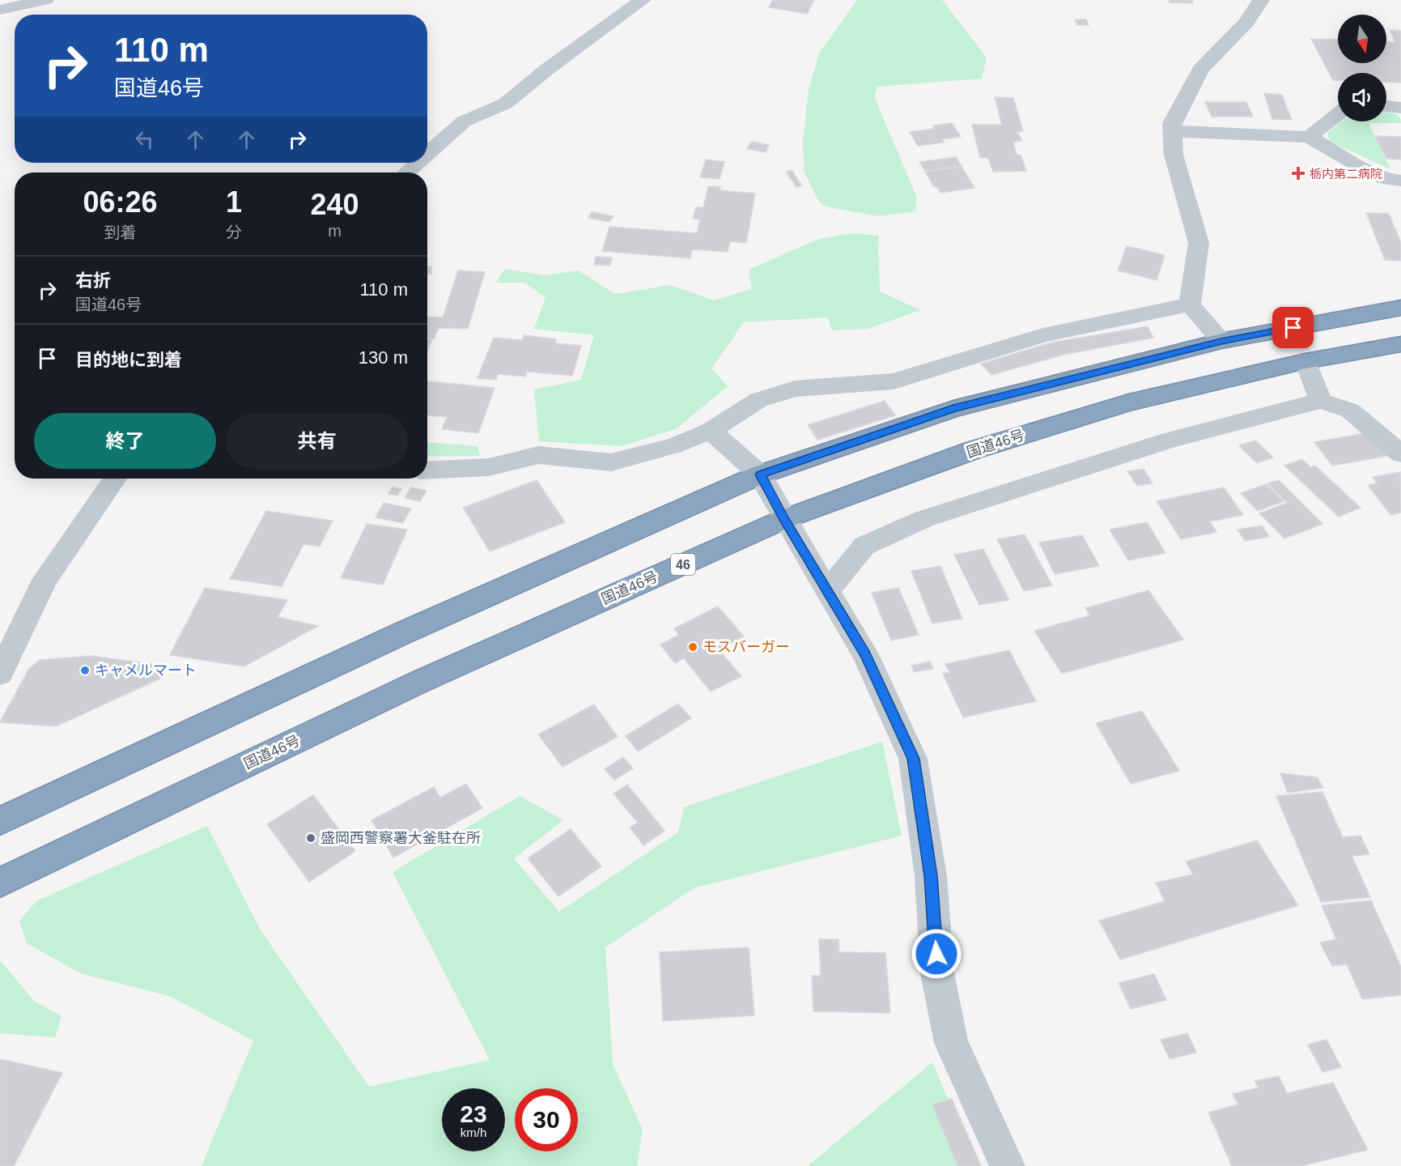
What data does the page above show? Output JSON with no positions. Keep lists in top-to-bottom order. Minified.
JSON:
{"streets":{"highway":["国道46号","46"]},"places":{"health":["栃内第二病院"],"other":["モスバーガー","キャメルマート","盛岡西警察署大釜駐在所"]},"north":"bottom","page":{"turn":["110 m","国道46号"],"eta":["06:26","到着","1","分","240","m"],"list":[{"name":"右折","note":"国道46号","value":"110 m"},{"name":"目的地に到着","value":"130 m"}],"buttons":["終了","共有"],"speed":"23 km/h","limit":"30"}}
